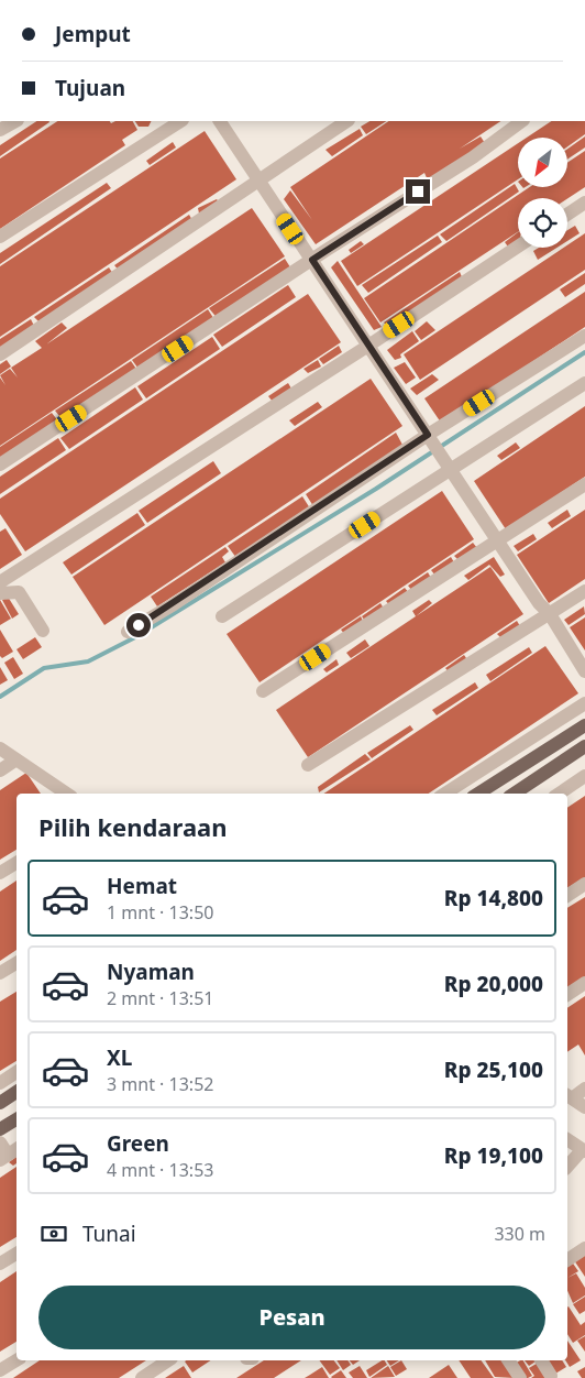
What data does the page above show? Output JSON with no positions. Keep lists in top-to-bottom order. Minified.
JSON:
{"north":"bottom left","page":{"banner":["Jemput","Tujuan"],"heading":"Pilih kendaraan","list":[{"name":"Hemat","note":"1 mnt · 13:50","value":"Rp 14,800"},{"name":"Nyaman","note":"2 mnt · 13:51","value":"Rp 20,000"},{"name":"XL","note":"3 mnt · 13:52","value":"Rp 25,100"},{"name":"Green","note":"4 mnt · 13:53","value":"Rp 19,100"}],"pay":["Tunai","330 m"],"buttons":"Pesan"}}
